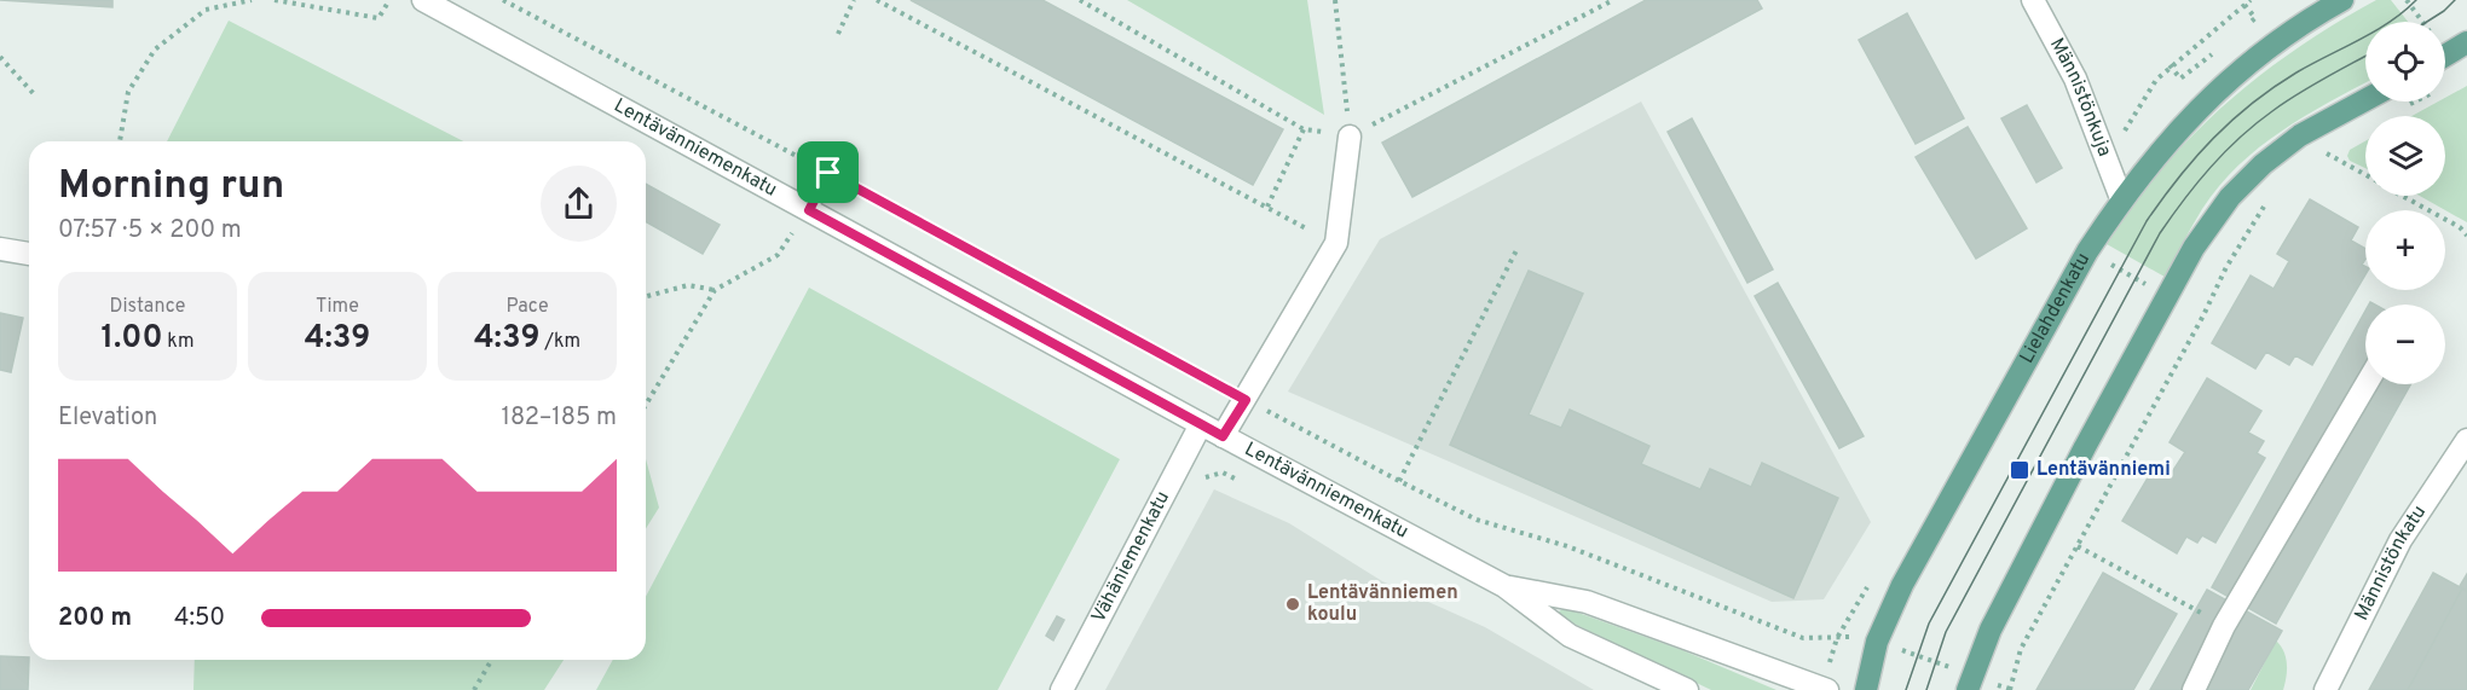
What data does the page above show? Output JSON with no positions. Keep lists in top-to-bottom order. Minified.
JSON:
{"streets":{"main road":["Lielahdenkatu"],"street":["Männistönkuja","Lentävänniemenkatu","Vähäniemenkatu","Männistönkatu"]},"crossings":[["Männistönkuja","Lielahdenkatu"],["Lentävänniemenkatu","Vähäniemenkatu"]],"places":{"transit":["Lentävänniemi"],"other":["Lentävänniemen koulu"]},"page":{"map_buttons":["+","−"],"heading":["Morning run","07:57 · 5 × 200 m"],"stats":[["Distance","1.00 km"],["Time","4:39"],["Pace","4:39 /km"]],"chart":["Elevation","182–185 m"],"list":[{"name":"200 m","note":"4:50"}]}}
